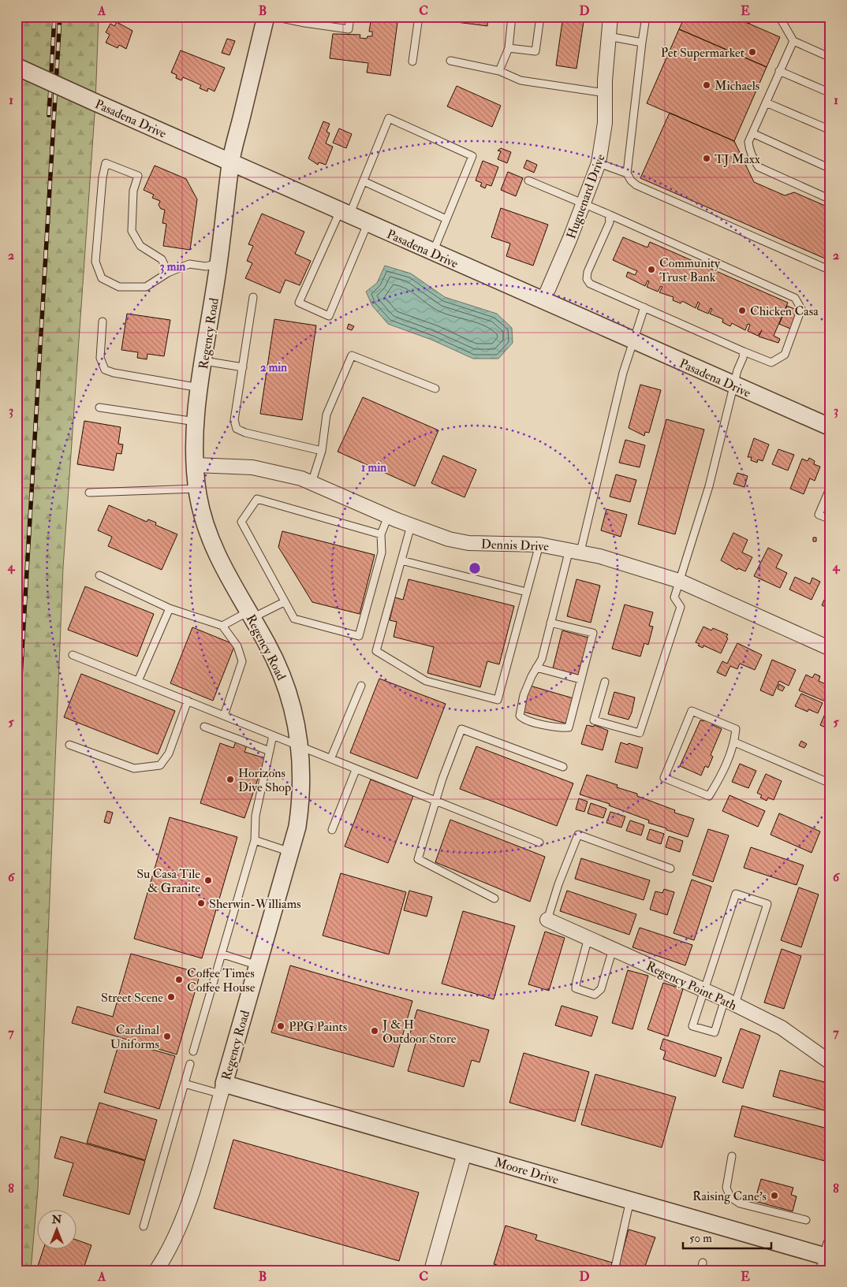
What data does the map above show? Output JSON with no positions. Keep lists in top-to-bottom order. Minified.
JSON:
{"streets":{"street":["Pasadena Drive","Huguenard Drive","Regency Road","Dennis Drive","Regency Point Path","Moore Drive"]},"crossings":[["Pasadena Drive","Huguenard Drive"],["Pasadena Drive","Regency Road"],["Regency Road","Dennis Drive"],["Regency Road","Moore Drive"]],"places":["Pet Supermarket","Michaels","TJ Maxx","Community Trust Bank","Chicken Casa","Horizons Dive Shop","Su Casa Tile & Granite","Sherwin-Williams","Coffee Times Coffee House","Street Scene","PPG Paints","J & H Outdoor Store","Cardinal Uniforms","Raising Cane's"],"scale_bar":"50 m","north":"top","grid":{"columns":["A","B","C","D","E"],"rows":["1","2","3","4","5","6","7","8"]},"rings":["3 min","2 min","1 min"]}
